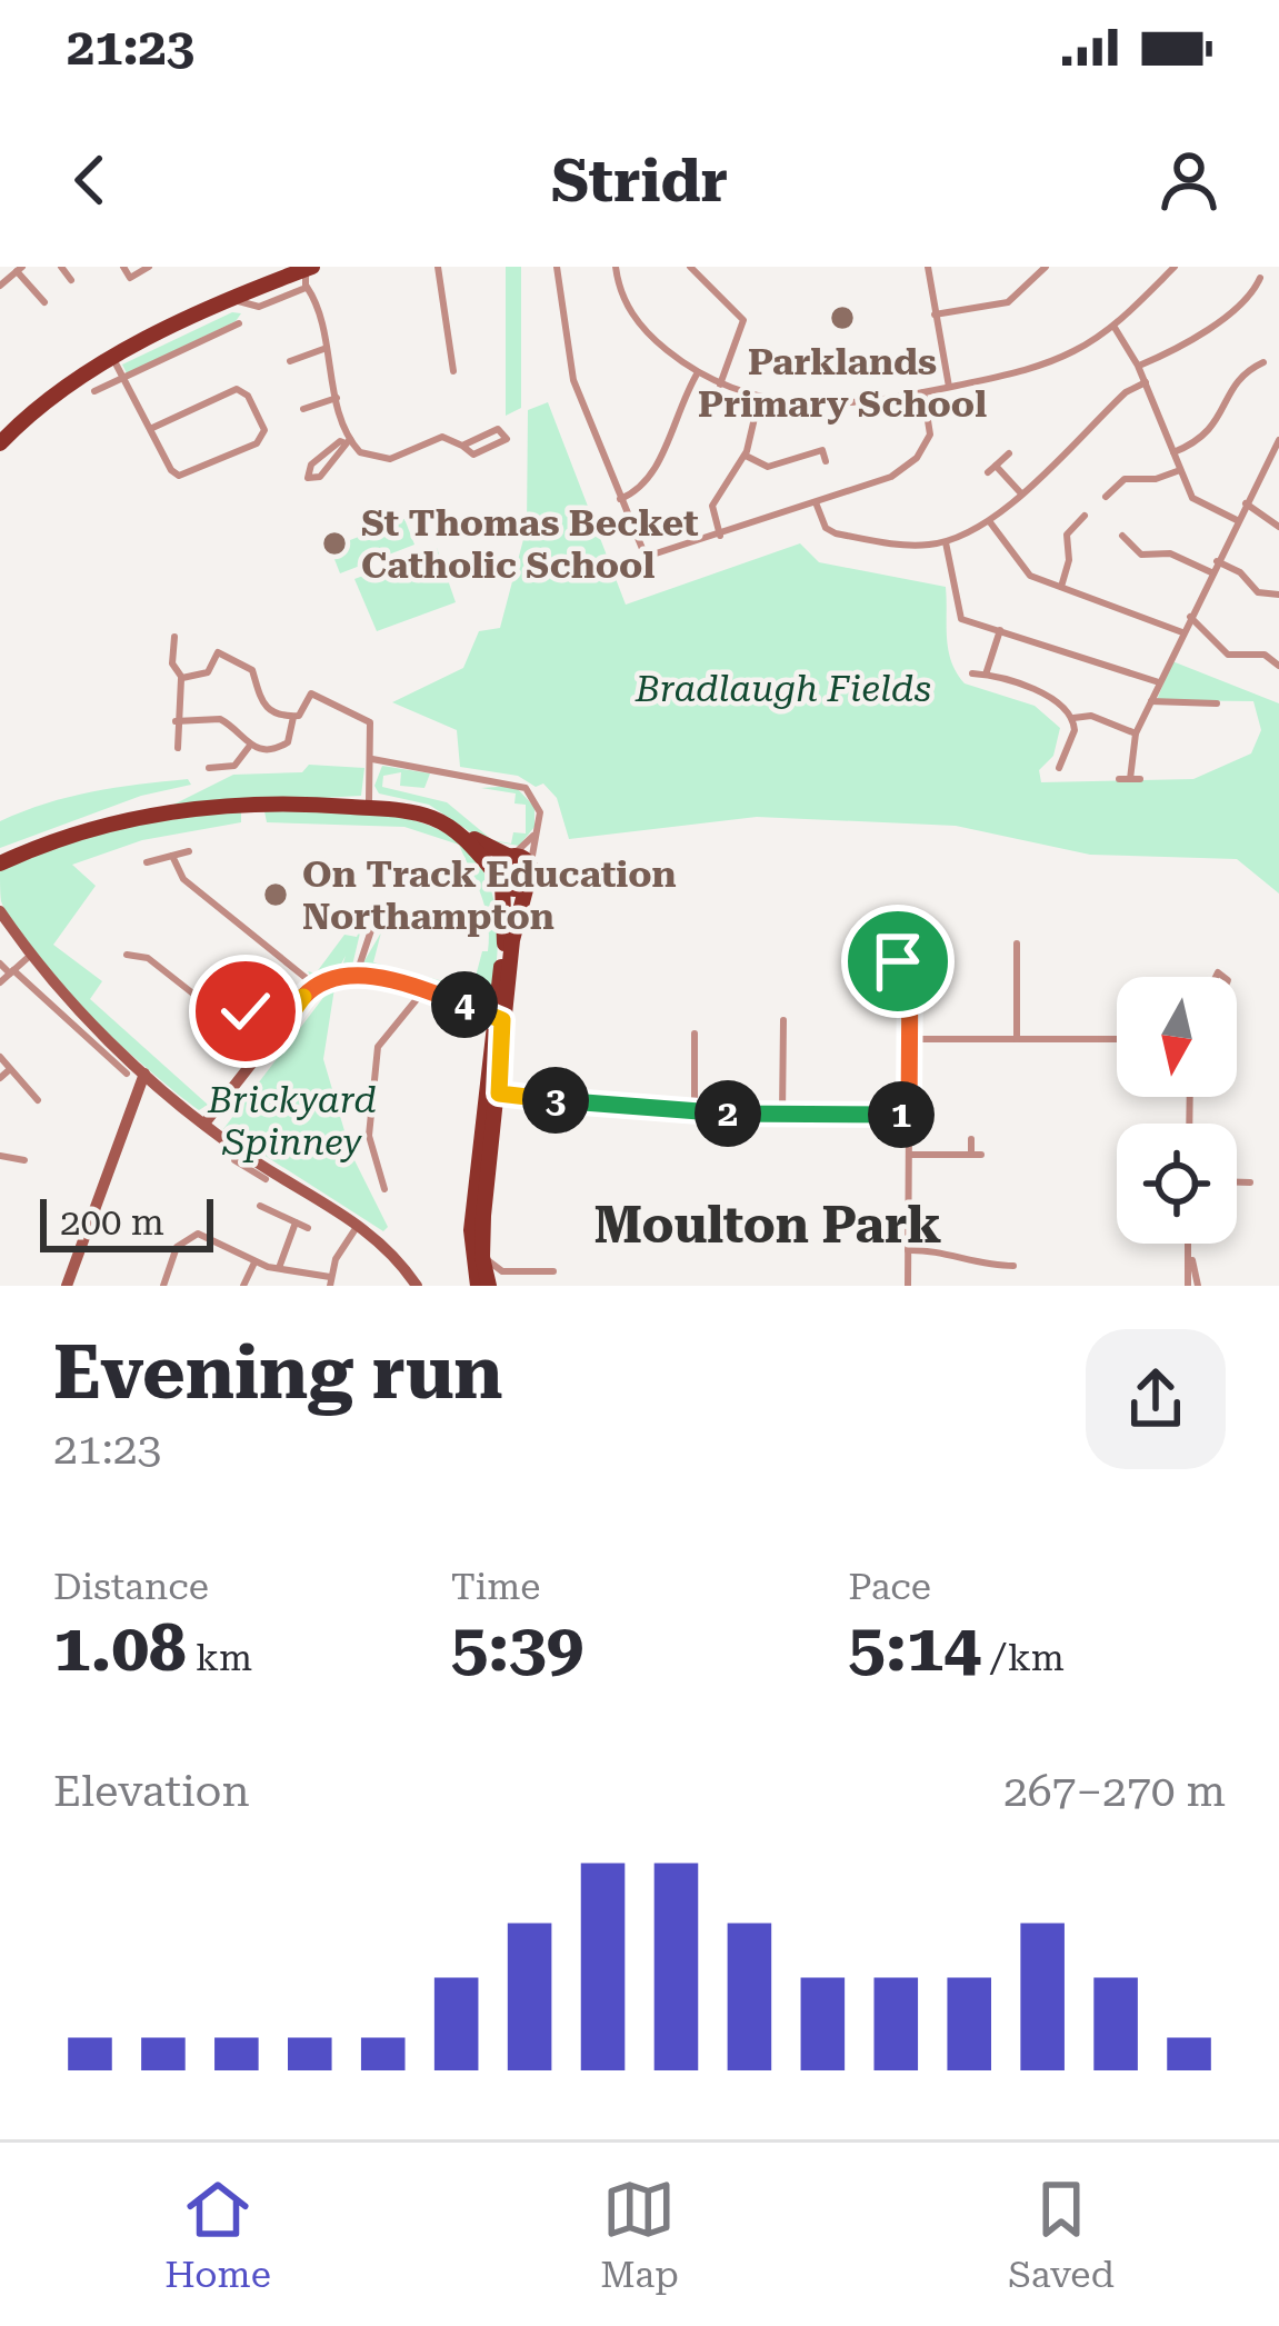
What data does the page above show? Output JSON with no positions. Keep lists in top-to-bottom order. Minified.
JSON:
{"districts":["Moulton Park"],"parks":["Bradlaugh Fields","Brickyard Spinney"],"places":["Parklands Primary School","St Thomas Becket Catholic School","On Track Education Northampton"],"scale_bar":"200 m","north":"bottom","page":{"status":"21:23","header":"Stridr","pins":["4","3","2","1"],"scale":"200 m","heading":["Evening run","21:23"],"stats":[["Distance","1.08 km"],["Time","5:39"],["Pace","5:14 /km"]],"chart":["Elevation","267–270 m"],"tabs":["Home","Map","Saved"]}}
